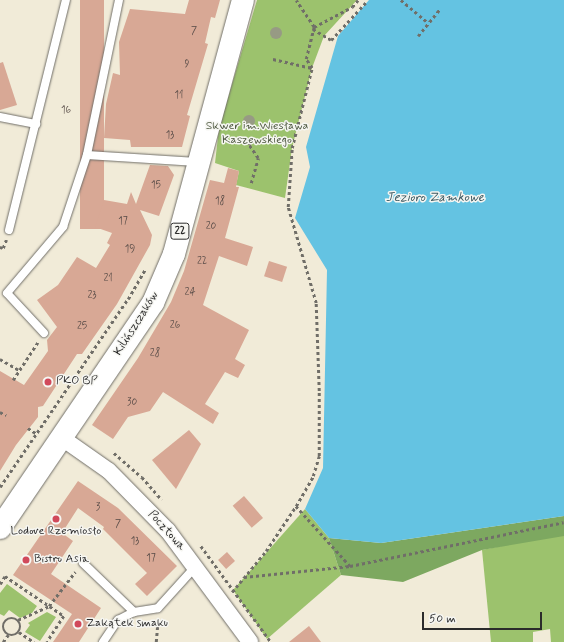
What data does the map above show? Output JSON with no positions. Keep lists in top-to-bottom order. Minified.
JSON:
{"streets":{"main road":["22","Kilińszczaków"],"street":["Pocztowa"]},"crossings":[["Kilińszczaków","Pocztowa"]],"water":["Jezioro Zamkowe"],"parks":["Skwer im.Wiesława Kaszewskiego"],"places":["PKO BP","Lodove Rzemiosło","Bistro Asia","Zakątek smaku"],"house_numbers":["7","9","11","16","13","15","18","17","20","19","22","21","24","23","26","25","28","30","3","7","13","17"],"scale_bar":"50 m"}
